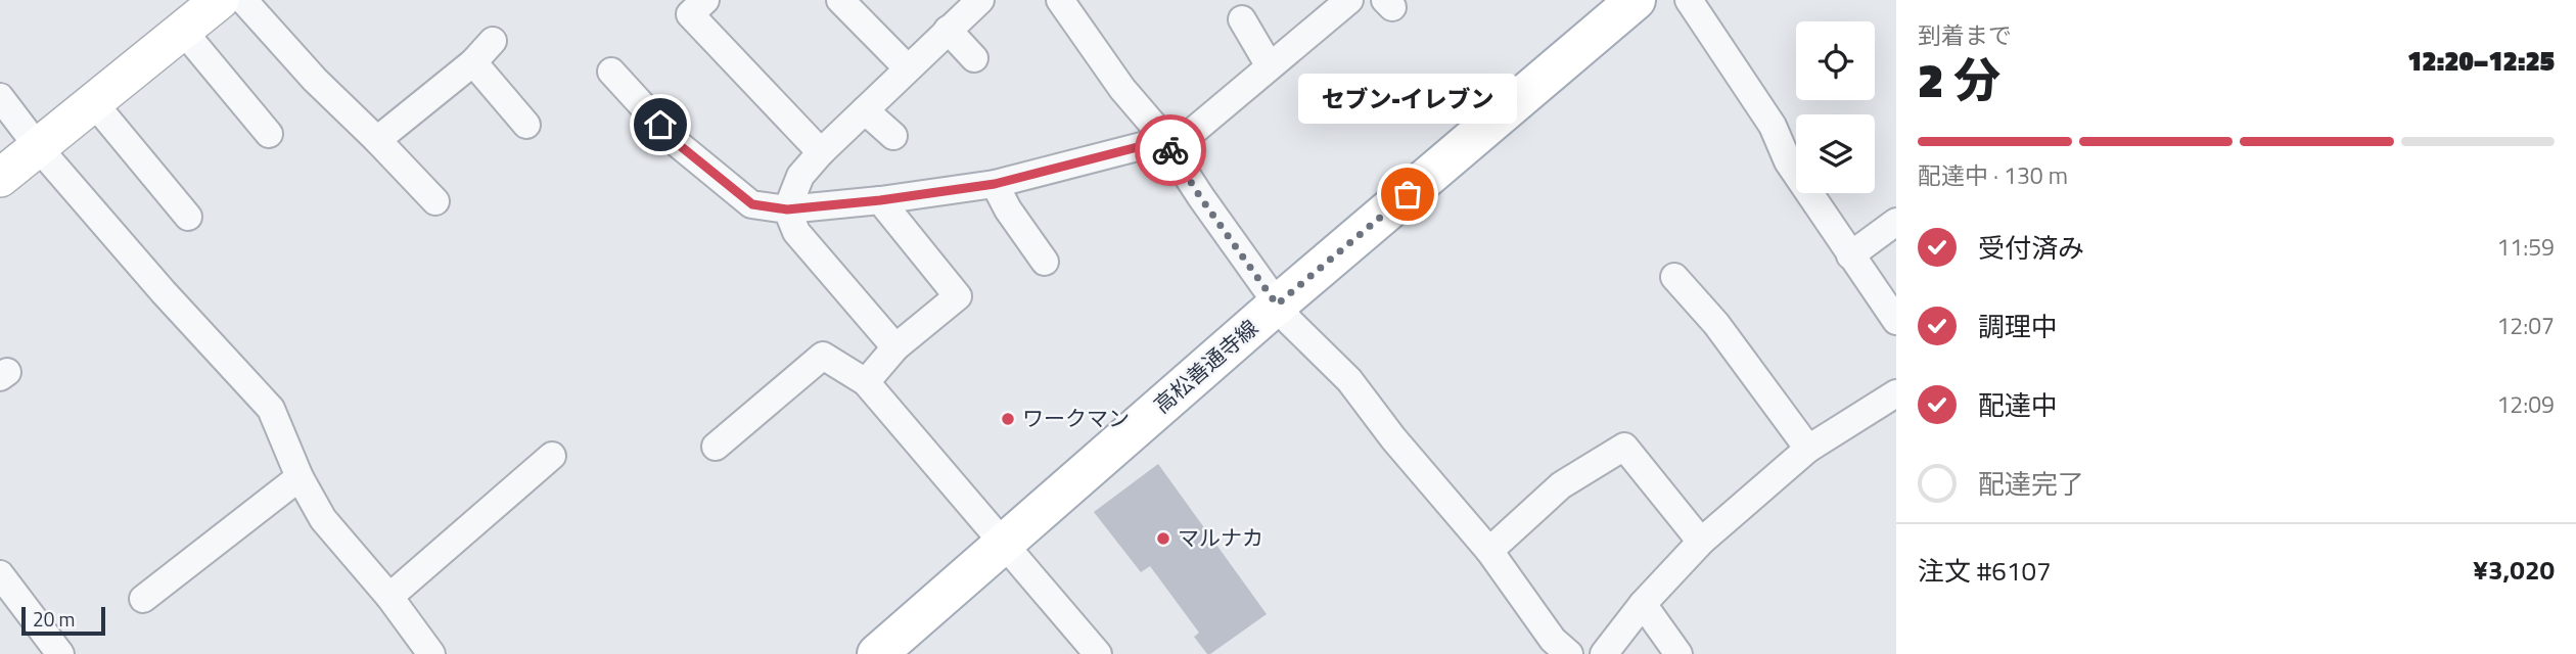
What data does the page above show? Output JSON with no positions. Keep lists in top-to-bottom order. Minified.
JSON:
{"streets":{"main road":["高松善通寺線"]},"places":["セブン-イレブン","ワークマン","マルナカ"],"scale_bar":"20 m","page":{"heading":["2 分","到着まで","12:20–12:25"],"panel":["注文 #6107","¥3,020"],"bubble":"セブン-イレブン","bar":"配達中 · 130 m","list":[["受付済み","11:59"],["調理中","12:07"],["配達中","12:09"],"配達完了"],"scale":"20 m"}}
